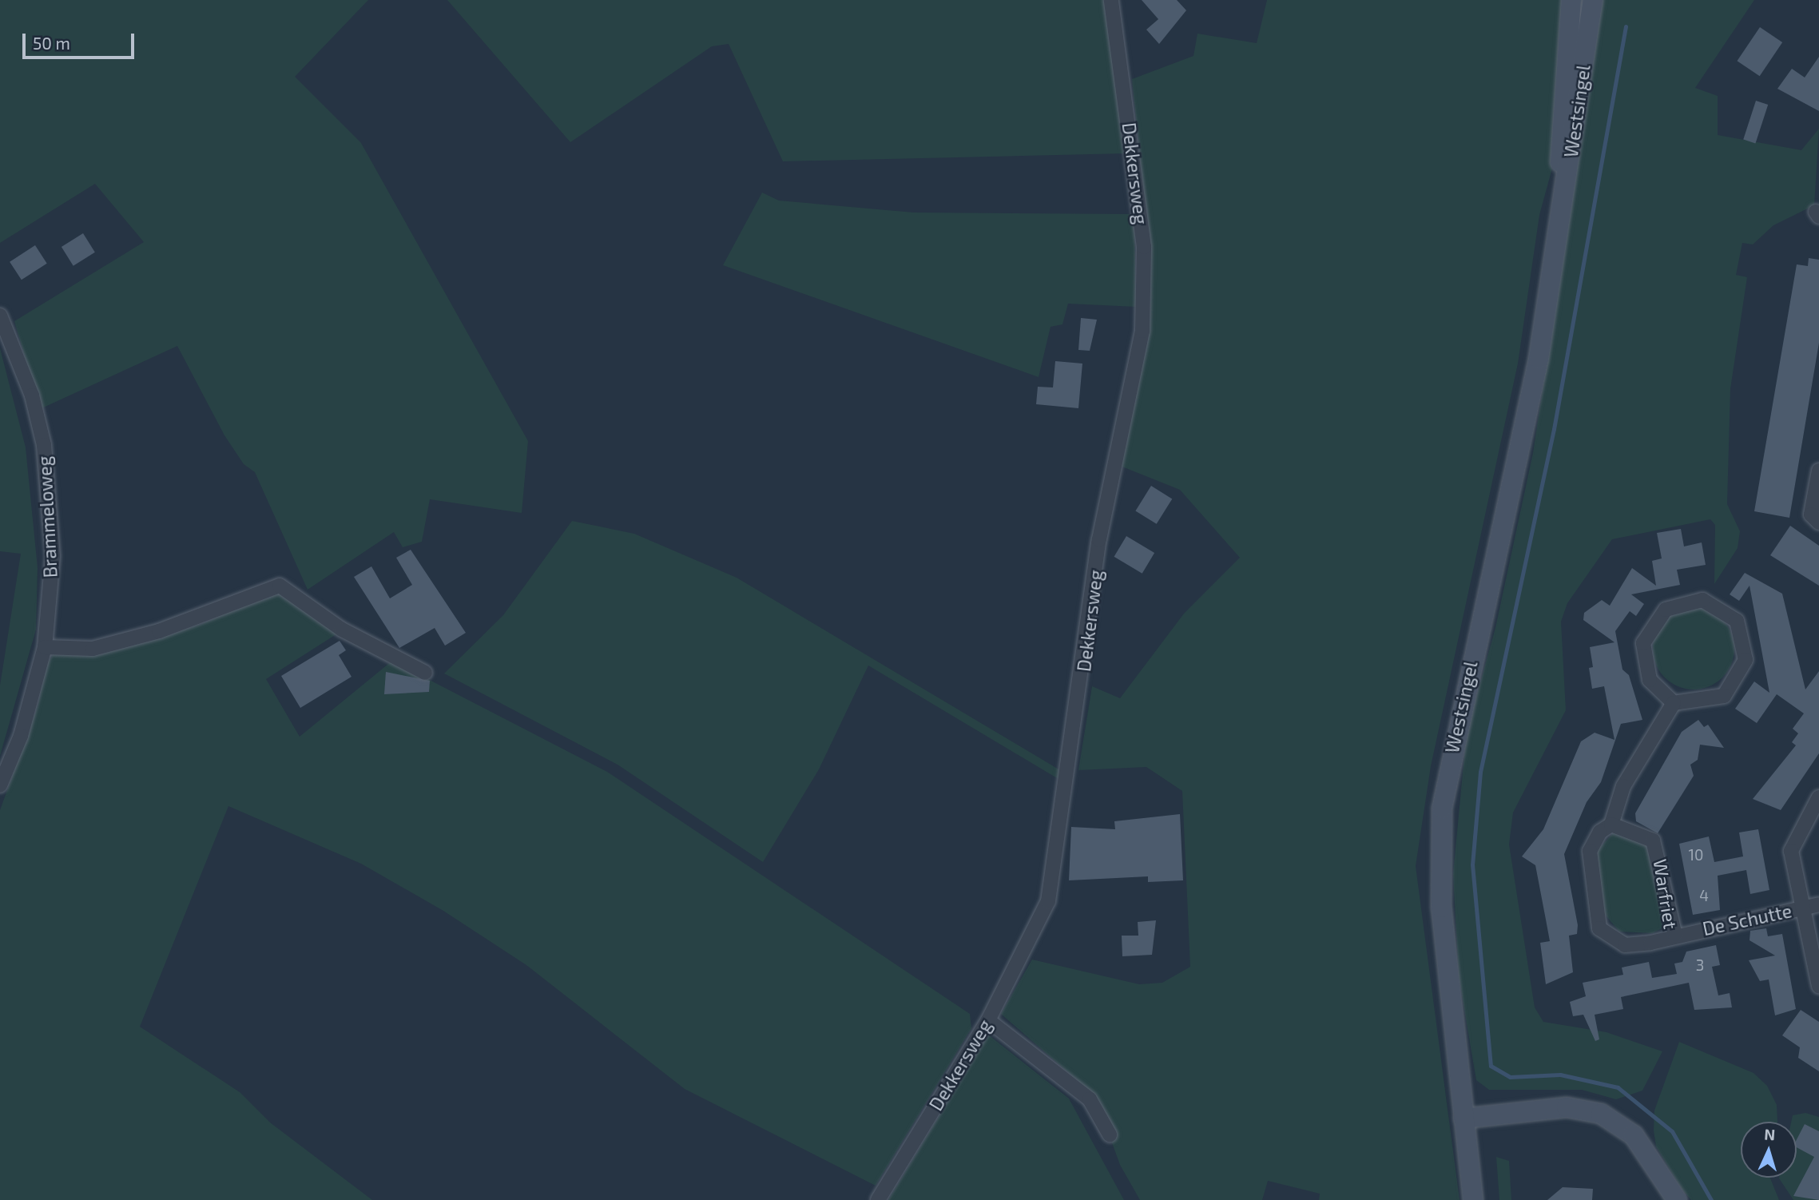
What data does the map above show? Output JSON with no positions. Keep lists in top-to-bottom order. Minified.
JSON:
{"streets":{"main road":["Westsingel"],"street":["Dekkersweg","Brammeloweg","Warfriet","De Schutte"]},"crossings":[["Warfriet","De Schutte"]],"house_numbers":["10","4","3"],"scale_bar":"50 m","north":"top"}
